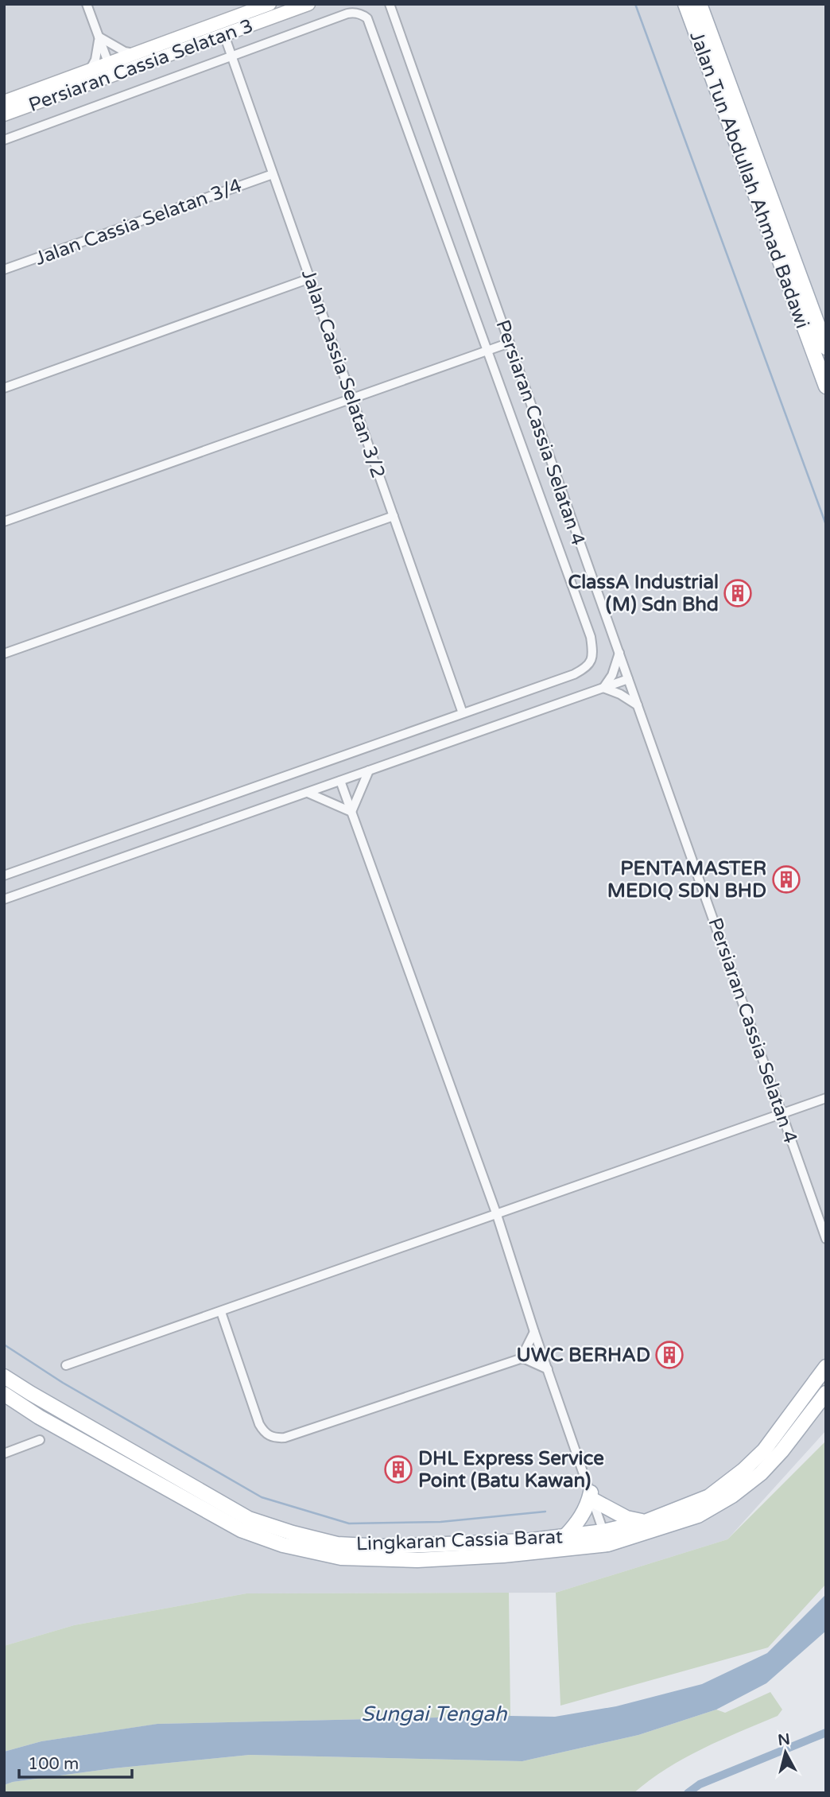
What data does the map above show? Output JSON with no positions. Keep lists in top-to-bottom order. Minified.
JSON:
{"streets":{"main road":["Jalan Tun Abdullah Ahmad Badawi","Lingkaran Cassia Barat"],"street":["Persiaran Cassia Selatan 3","Jalan Cassia Selatan 3/4","Jalan Cassia Selatan 3/2","Persiaran Cassia Selatan 4"]},"crossings":[["Persiaran Cassia Selatan 3","Jalan Cassia Selatan 3/2"],["Jalan Cassia Selatan 3/4","Jalan Cassia Selatan 3/2"]],"water":["Sungai Tengah"],"places":{"building":["ClassA Industrial (M) Sdn Bhd","PENTAMASTER MEDIQ SDN BHD","UWC BERHAD","DHL Express Service Point (Batu Kawan)"]},"scale_bar":"100 m","north":"top"}
